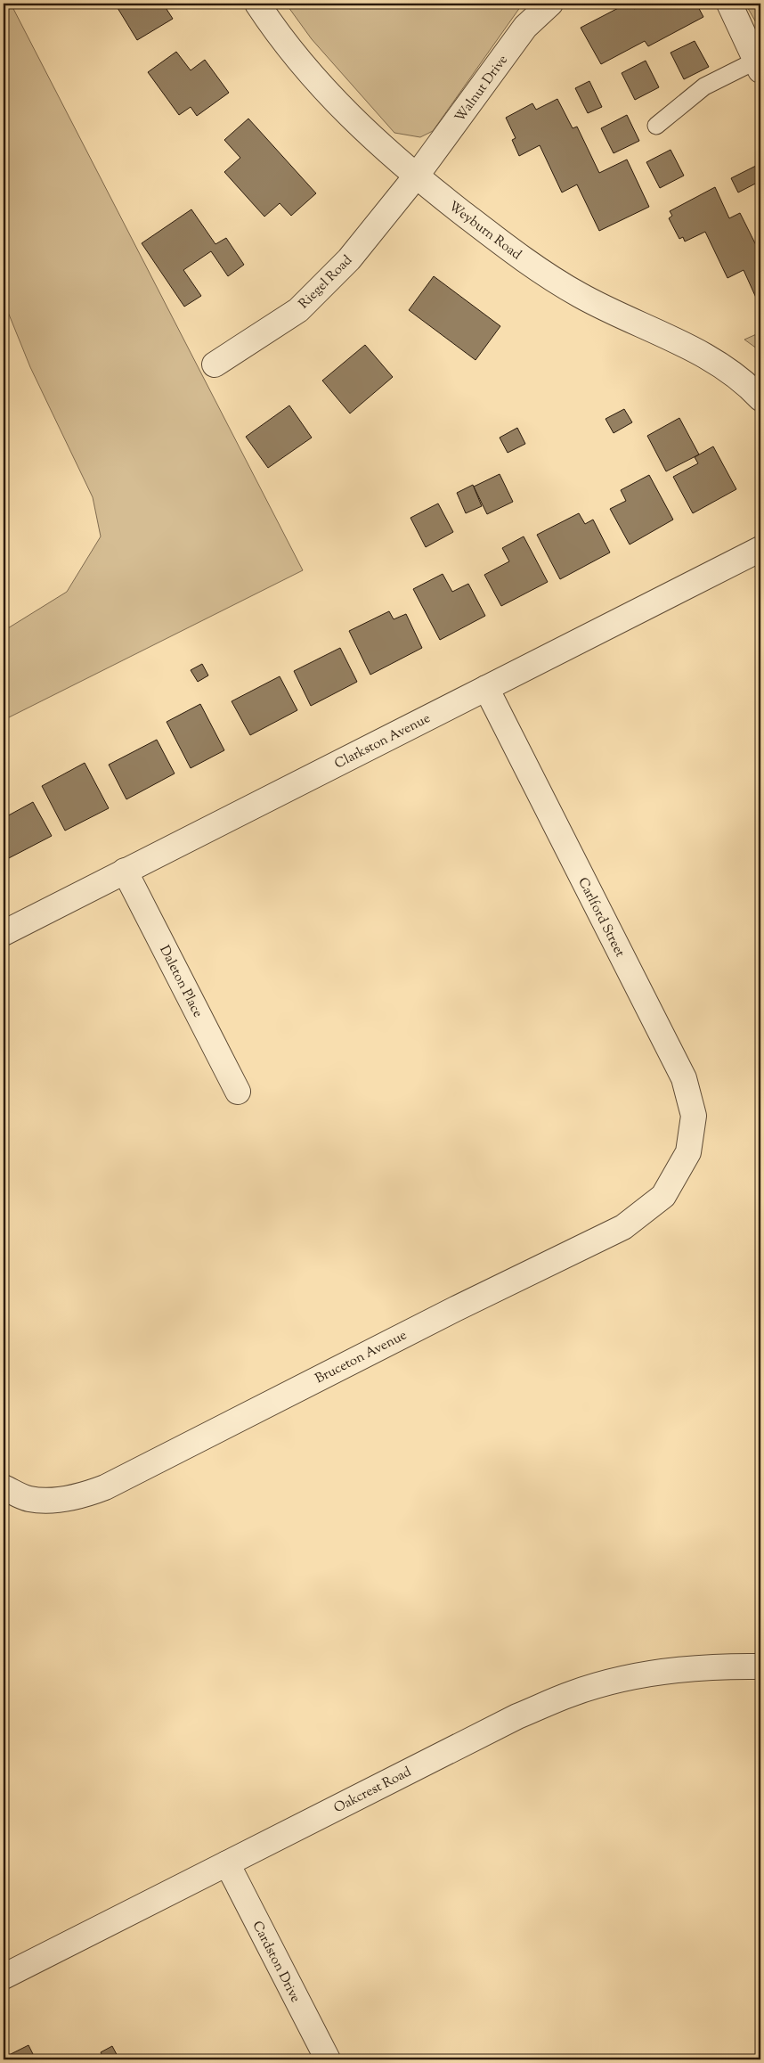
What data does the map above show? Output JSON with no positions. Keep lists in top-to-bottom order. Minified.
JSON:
{"streets":{"street":["Walnut Drive","Weyburn Road","Riegel Road","Clarkston Avenue","Carlford Street","Daleton Place","Bruceton Avenue","Oakcrest Road","Cardston Drive"]},"crossings":[["Walnut Drive","Weyburn Road"],["Walnut Drive","Riegel Road"],["Weyburn Road","Riegel Road"],["Clarkston Avenue","Carlford Street"],["Clarkston Avenue","Daleton Place"],["Carlford Street","Bruceton Avenue"],["Oakcrest Road","Cardston Drive"]]}
